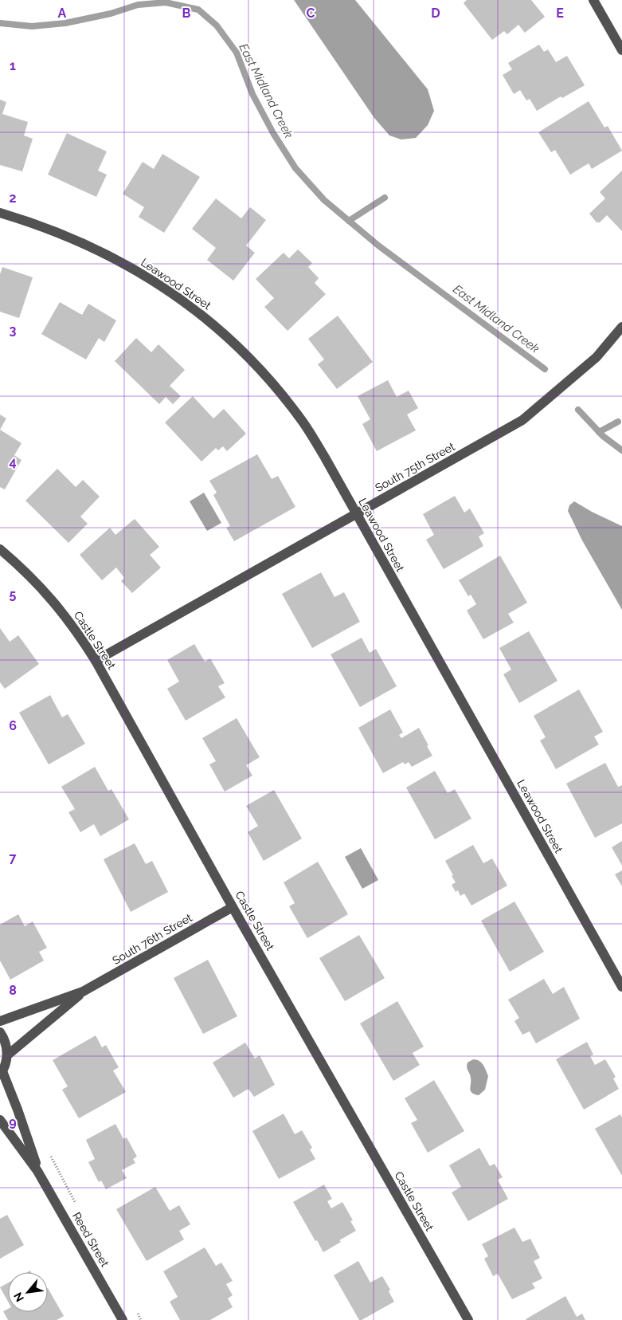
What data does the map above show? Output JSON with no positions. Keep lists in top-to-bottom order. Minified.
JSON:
{"streets":{"street":["Leawood Street","South 75th Street","Castle Street","South 76th Street","Reed Street"]},"crossings":[["Leawood Street","South 75th Street"],["South 75th Street","Castle Street"],["Castle Street","South 76th Street"]],"water":["East Midland Creek"],"north":"bottom left","grid":{"columns":["A","B","C","D","E"],"rows":["1","2","3","4","5","6","7","8","9"]}}
